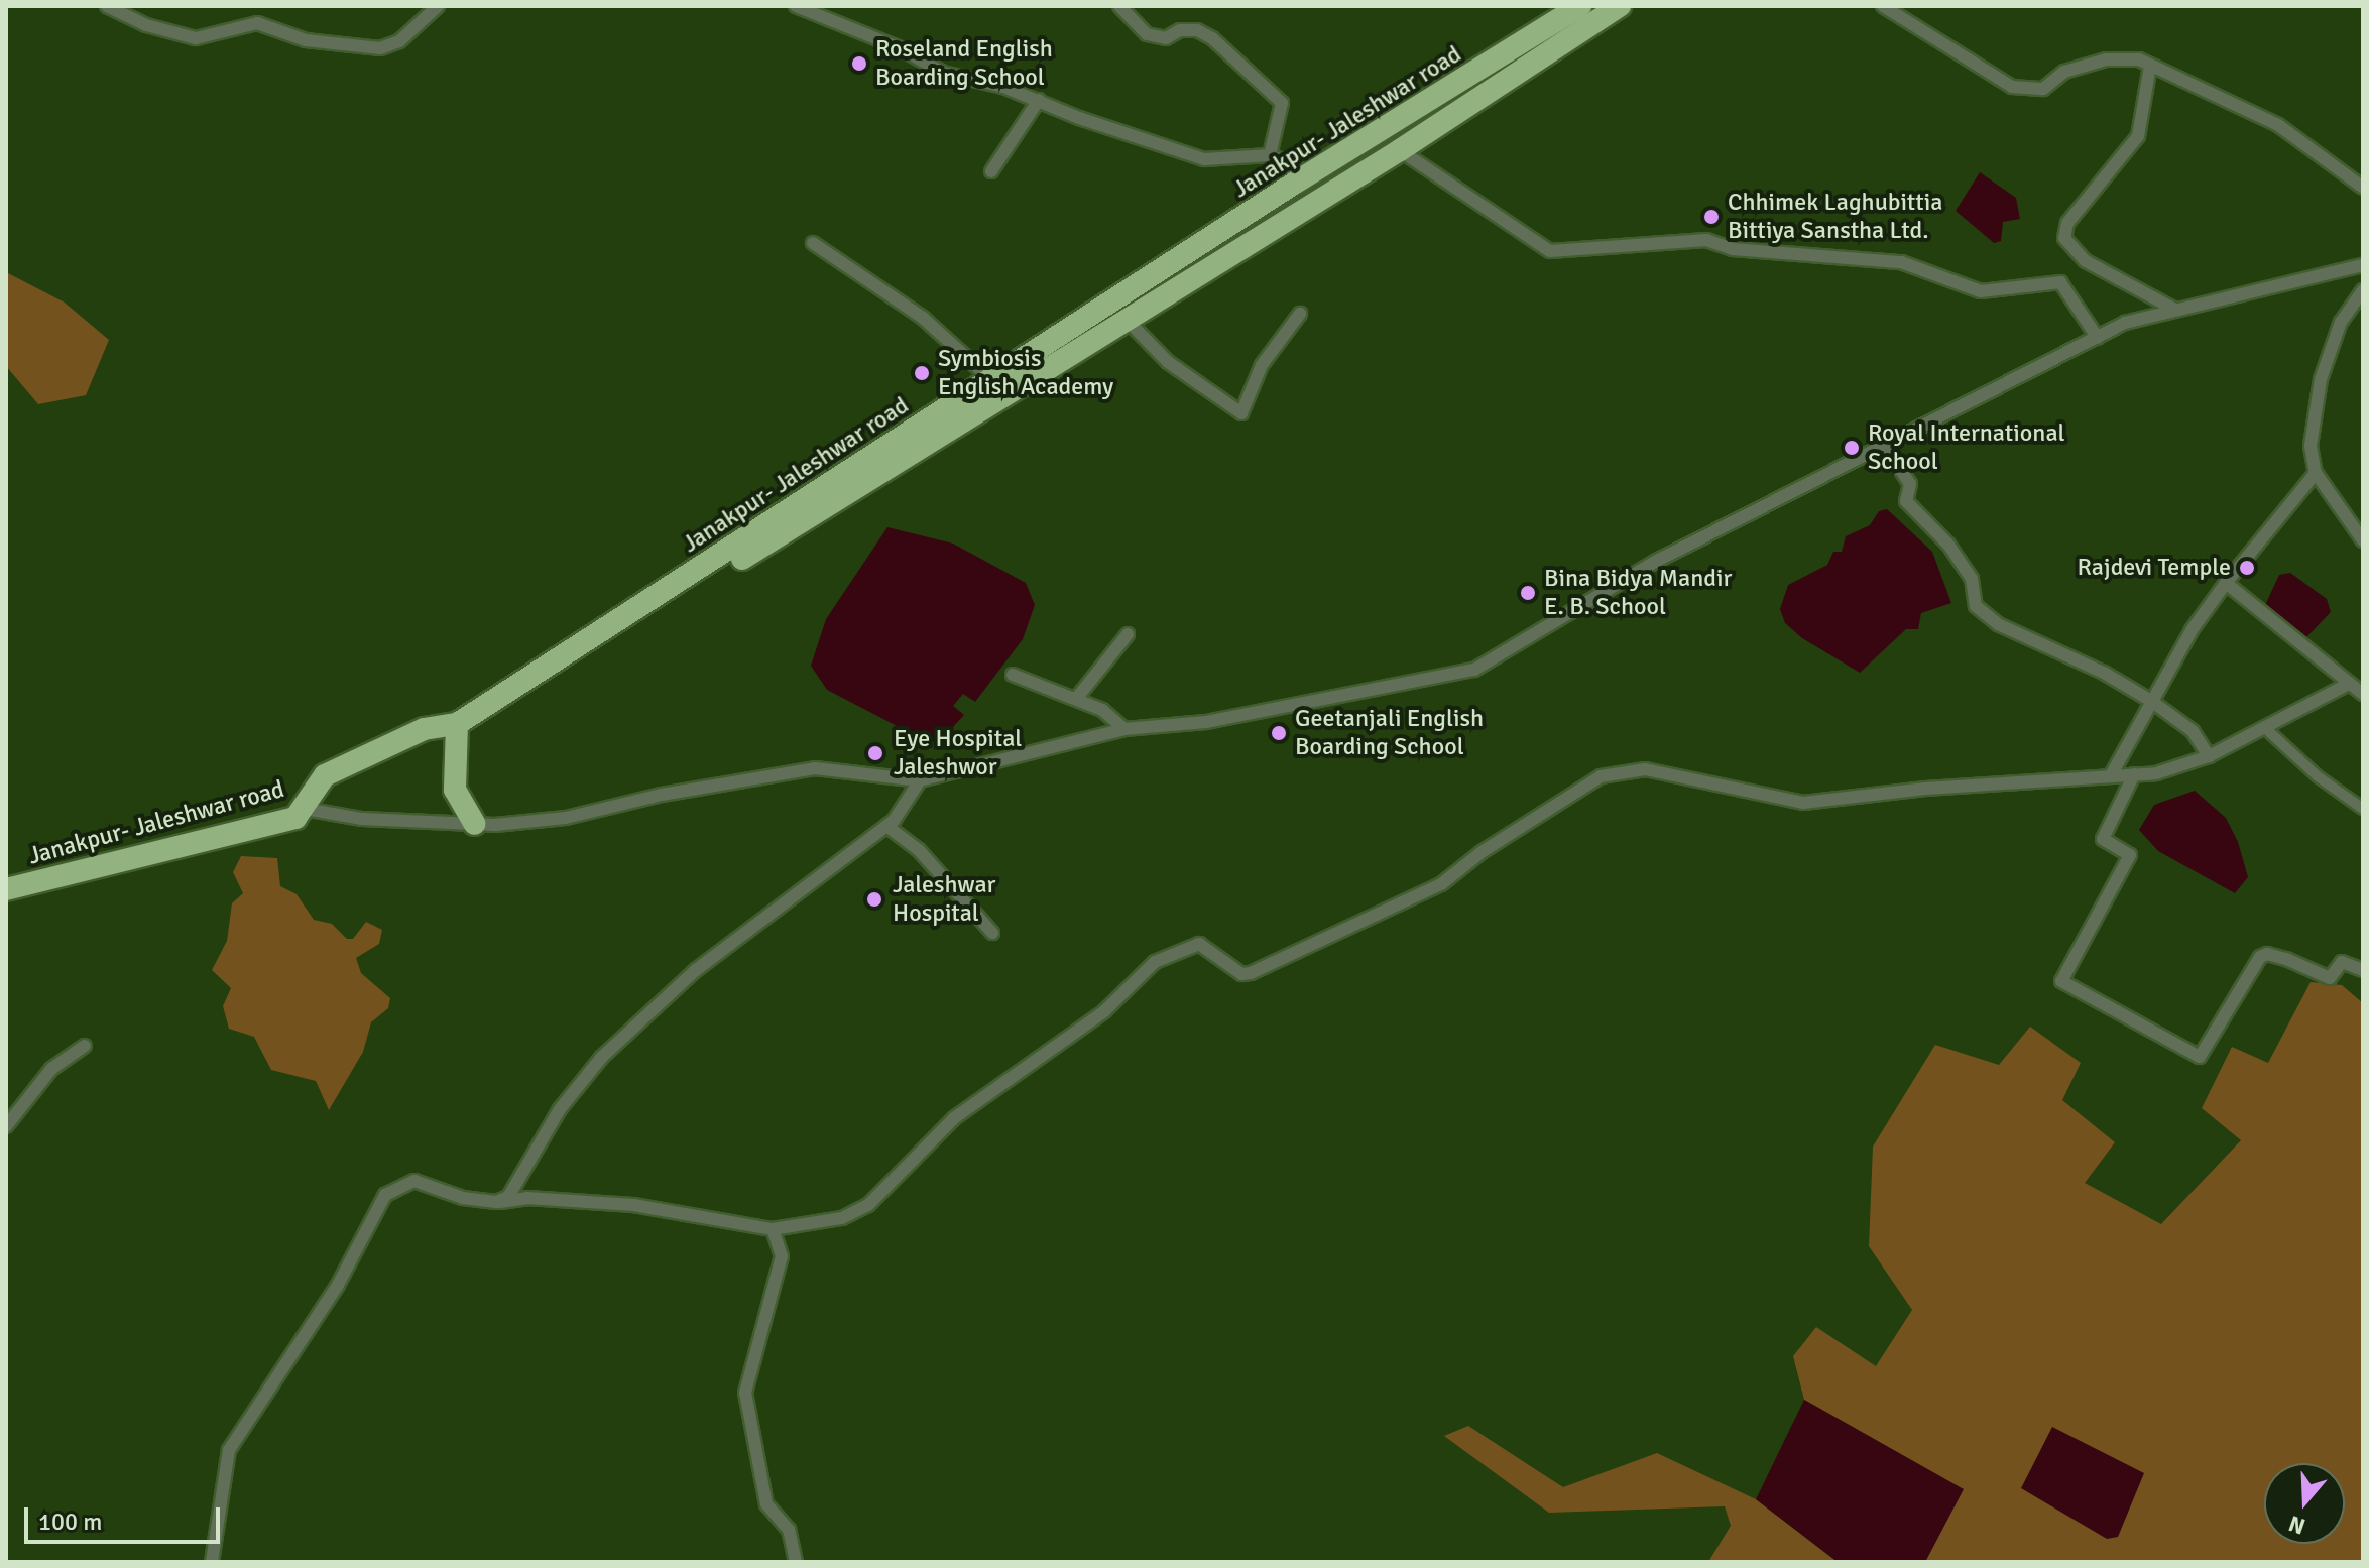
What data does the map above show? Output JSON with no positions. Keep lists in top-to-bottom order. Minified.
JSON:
{"streets":{"highway":["Janakpur- Jaleshwar road"]},"places":["Roseland English Boarding School","Chhimek Laghubittia Bittiya Sanstha Ltd.","Symbiosis English Academy","Royal International School","Rajdevi Temple","Bina Bidya Mandir E. B. School","Geetanjali English Boarding School","Eye Hospital Jaleshwor","Jaleshwar Hospital"],"scale_bar":"100 m","north":"bottom"}
